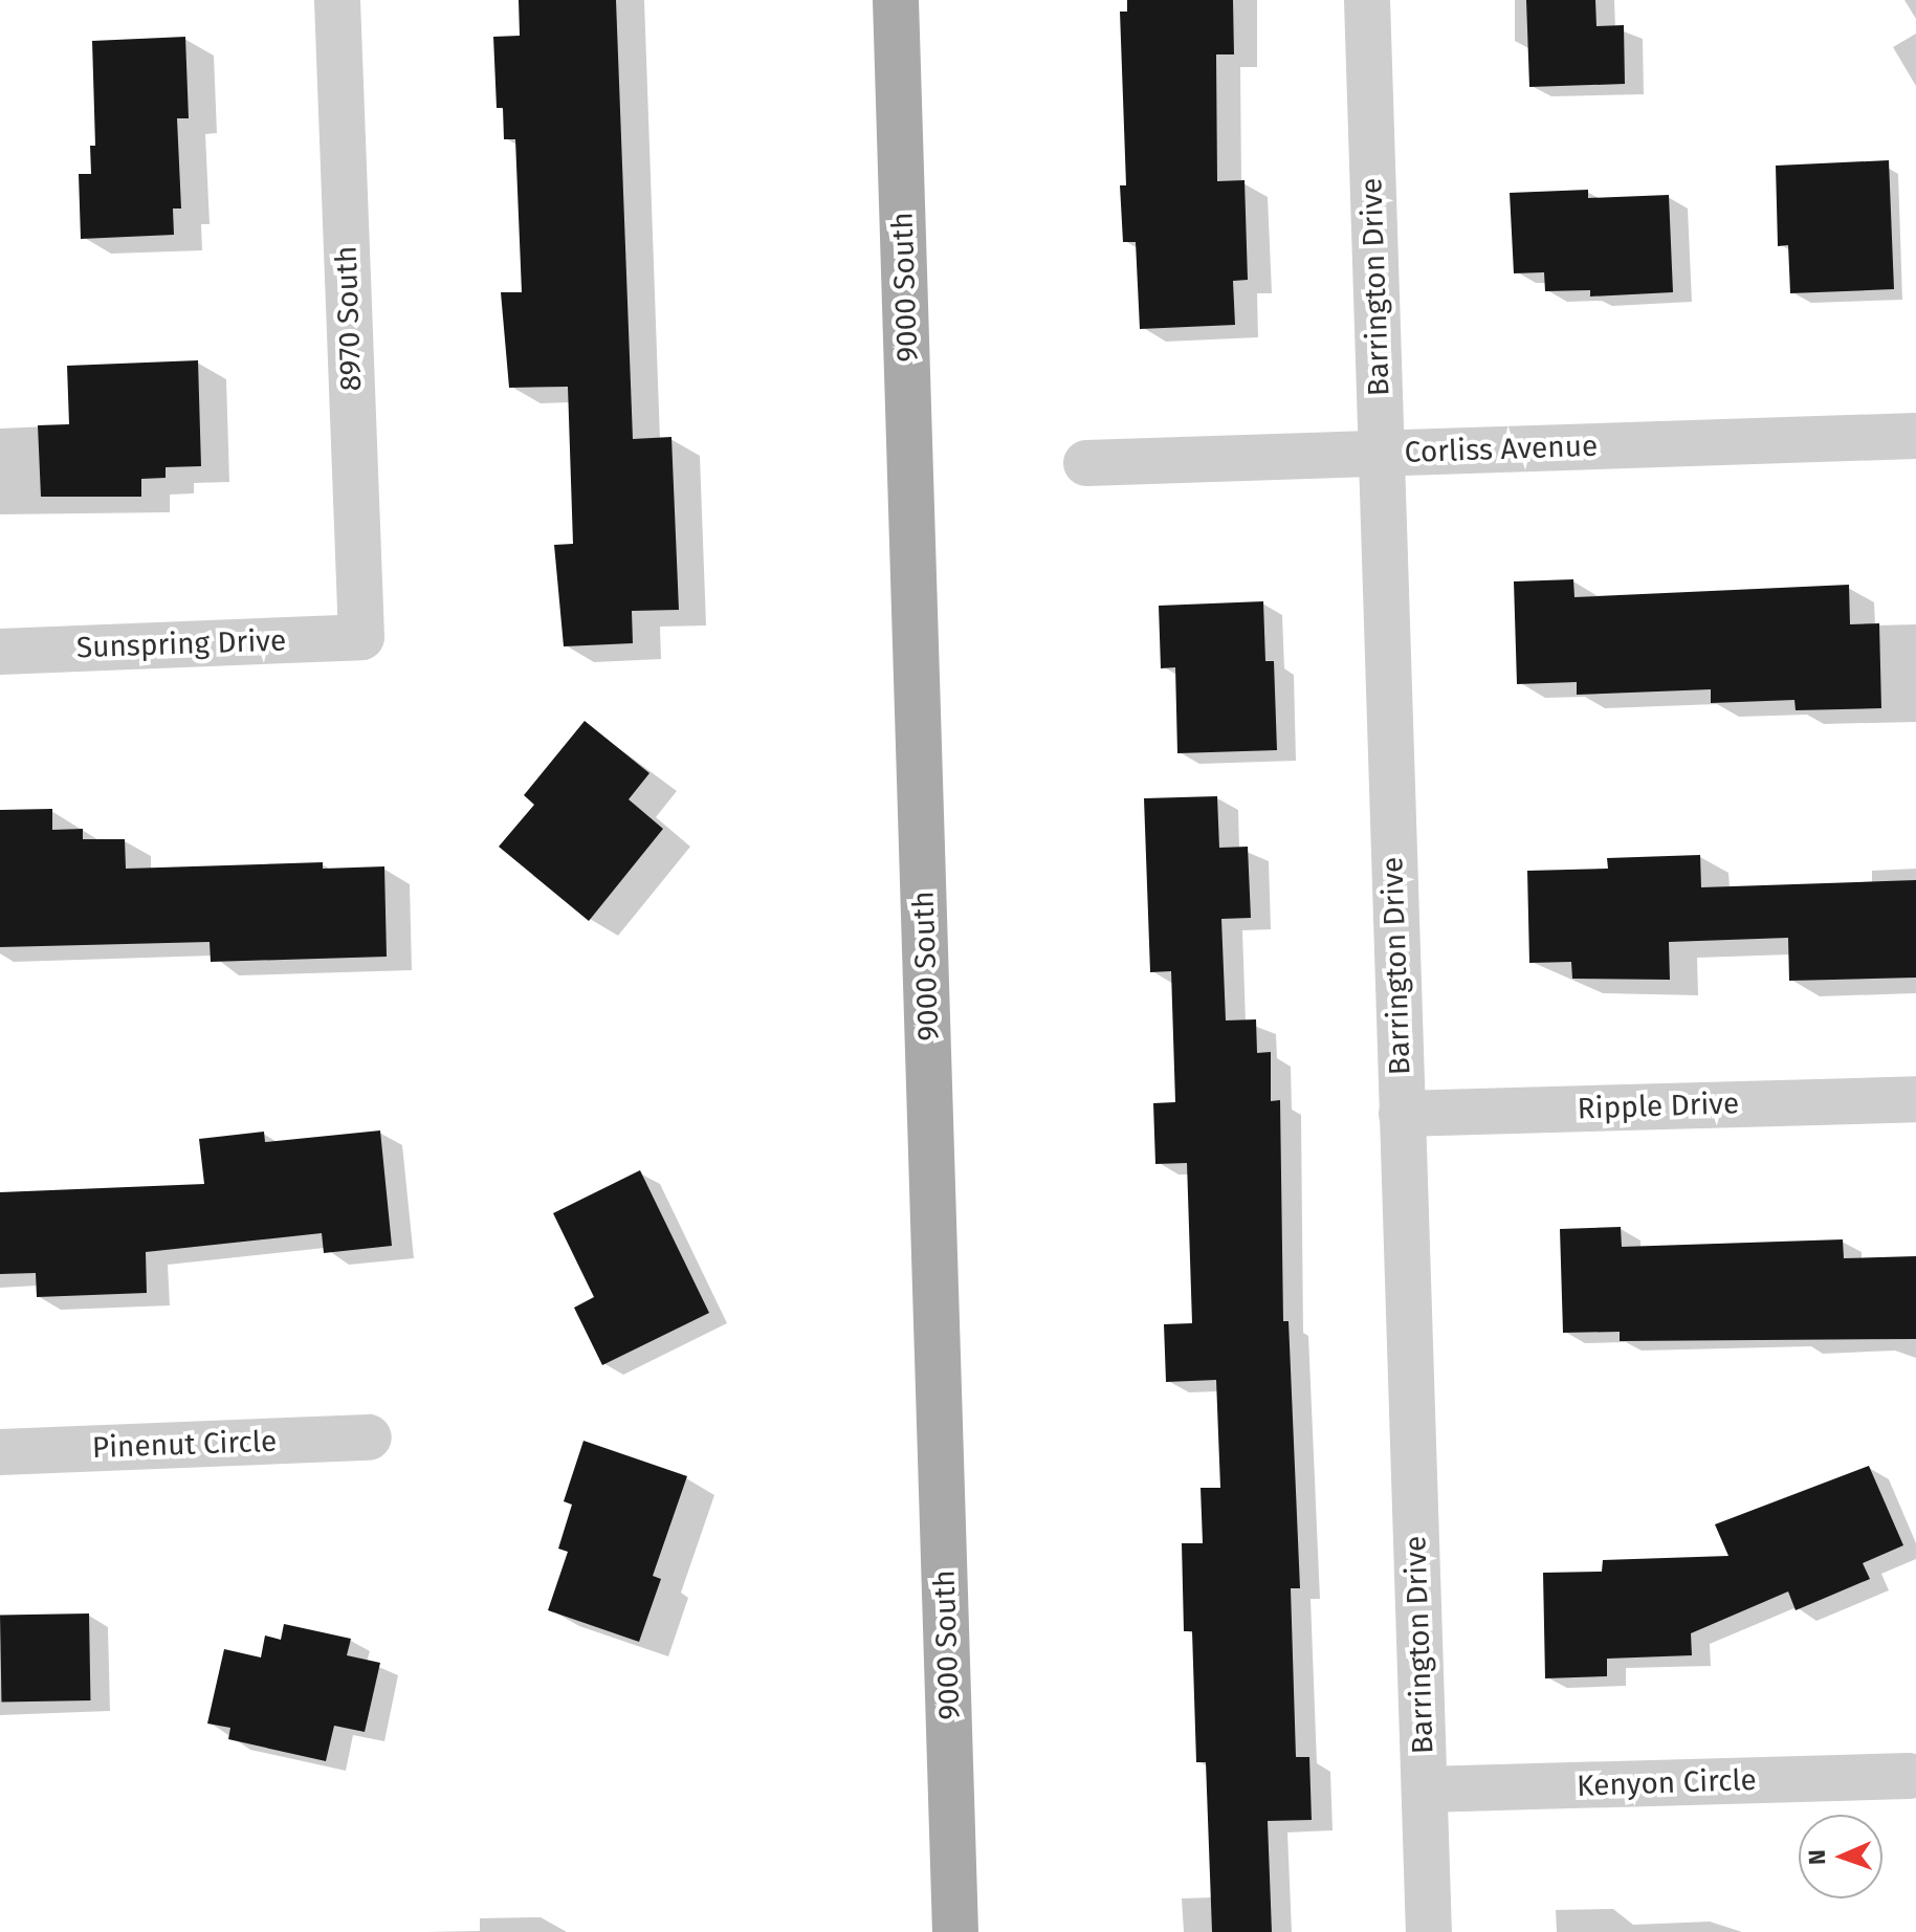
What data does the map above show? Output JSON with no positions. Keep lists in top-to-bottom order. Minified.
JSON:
{"streets":{"main road":["9000 South"],"street":["Barrington Drive","8970 South","Corliss Avenue","Sunspring Drive","Ripple Drive","Pinenut Circle","Kenyon Circle"]},"crossings":[["Barrington Drive","Corliss Avenue"],["Barrington Drive","Ripple Drive"],["Barrington Drive","Kenyon Circle"],["8970 South","Sunspring Drive"]],"north":"left"}
